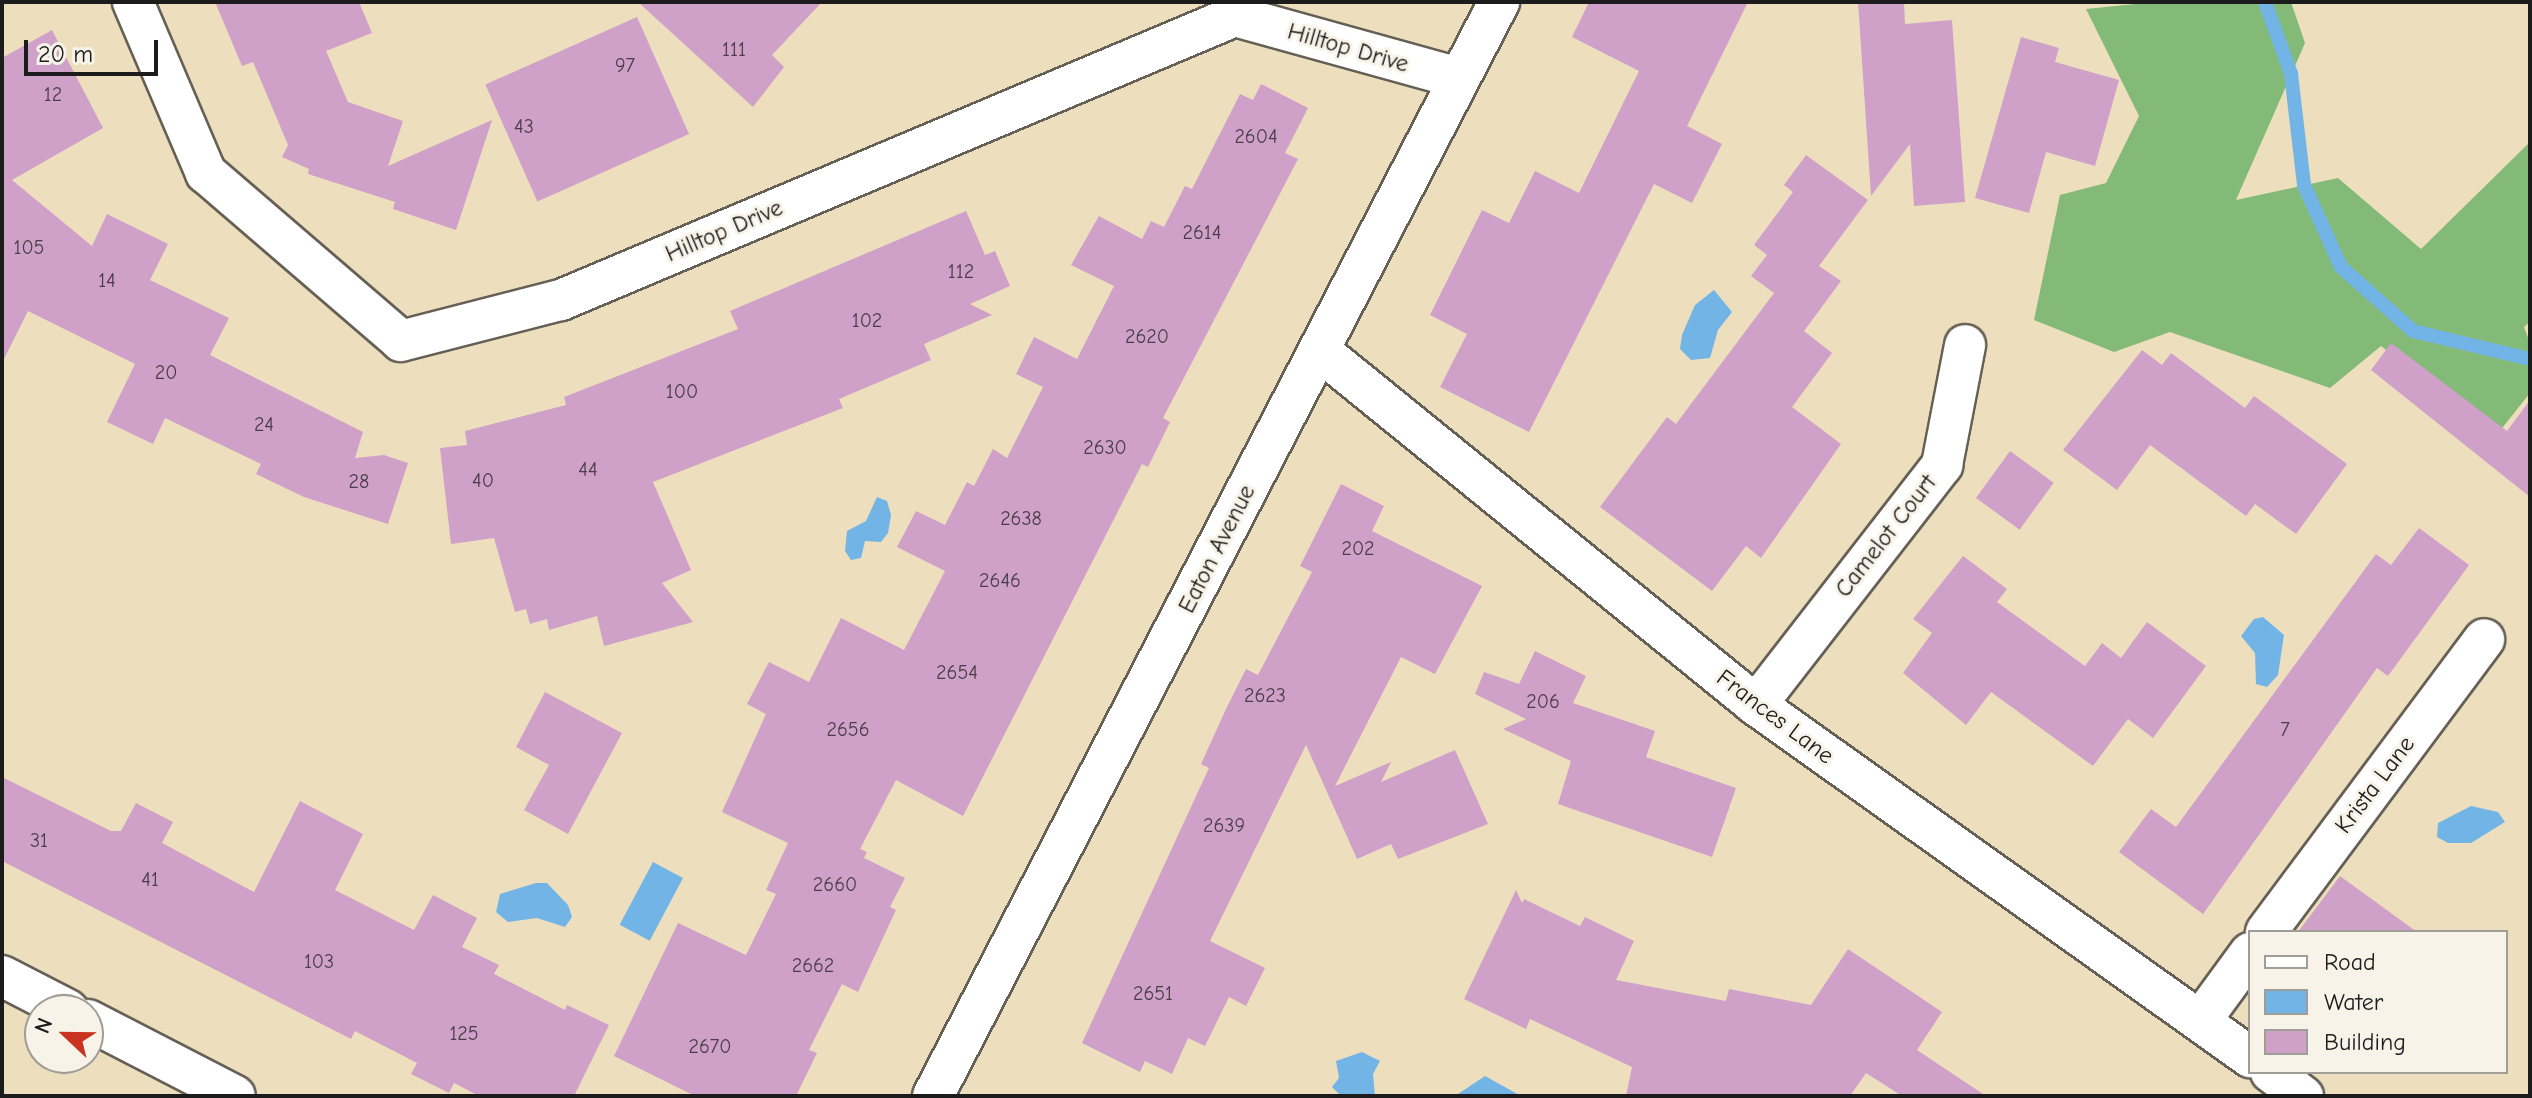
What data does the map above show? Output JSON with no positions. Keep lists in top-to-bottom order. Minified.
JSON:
{"streets":{"street":["Hilltop Drive","Camelot Court","Eaton Avenue","Frances Lane","Krista Lane"]},"crossings":[["Hilltop Drive","Eaton Avenue"],["Camelot Court","Frances Lane"],["Eaton Avenue","Frances Lane"]],"house_numbers":["111","97","12","43","2604","2614","105","112","14","102","2620","20","100","24","2630","44","40","28","2638","202","2646","2654","2623","206","2656","7","2639","31","41","2660","103","2662","2651","125","2670"],"legend":["Road","Water","Building"],"scale_bar":"20 m","north":"left"}
